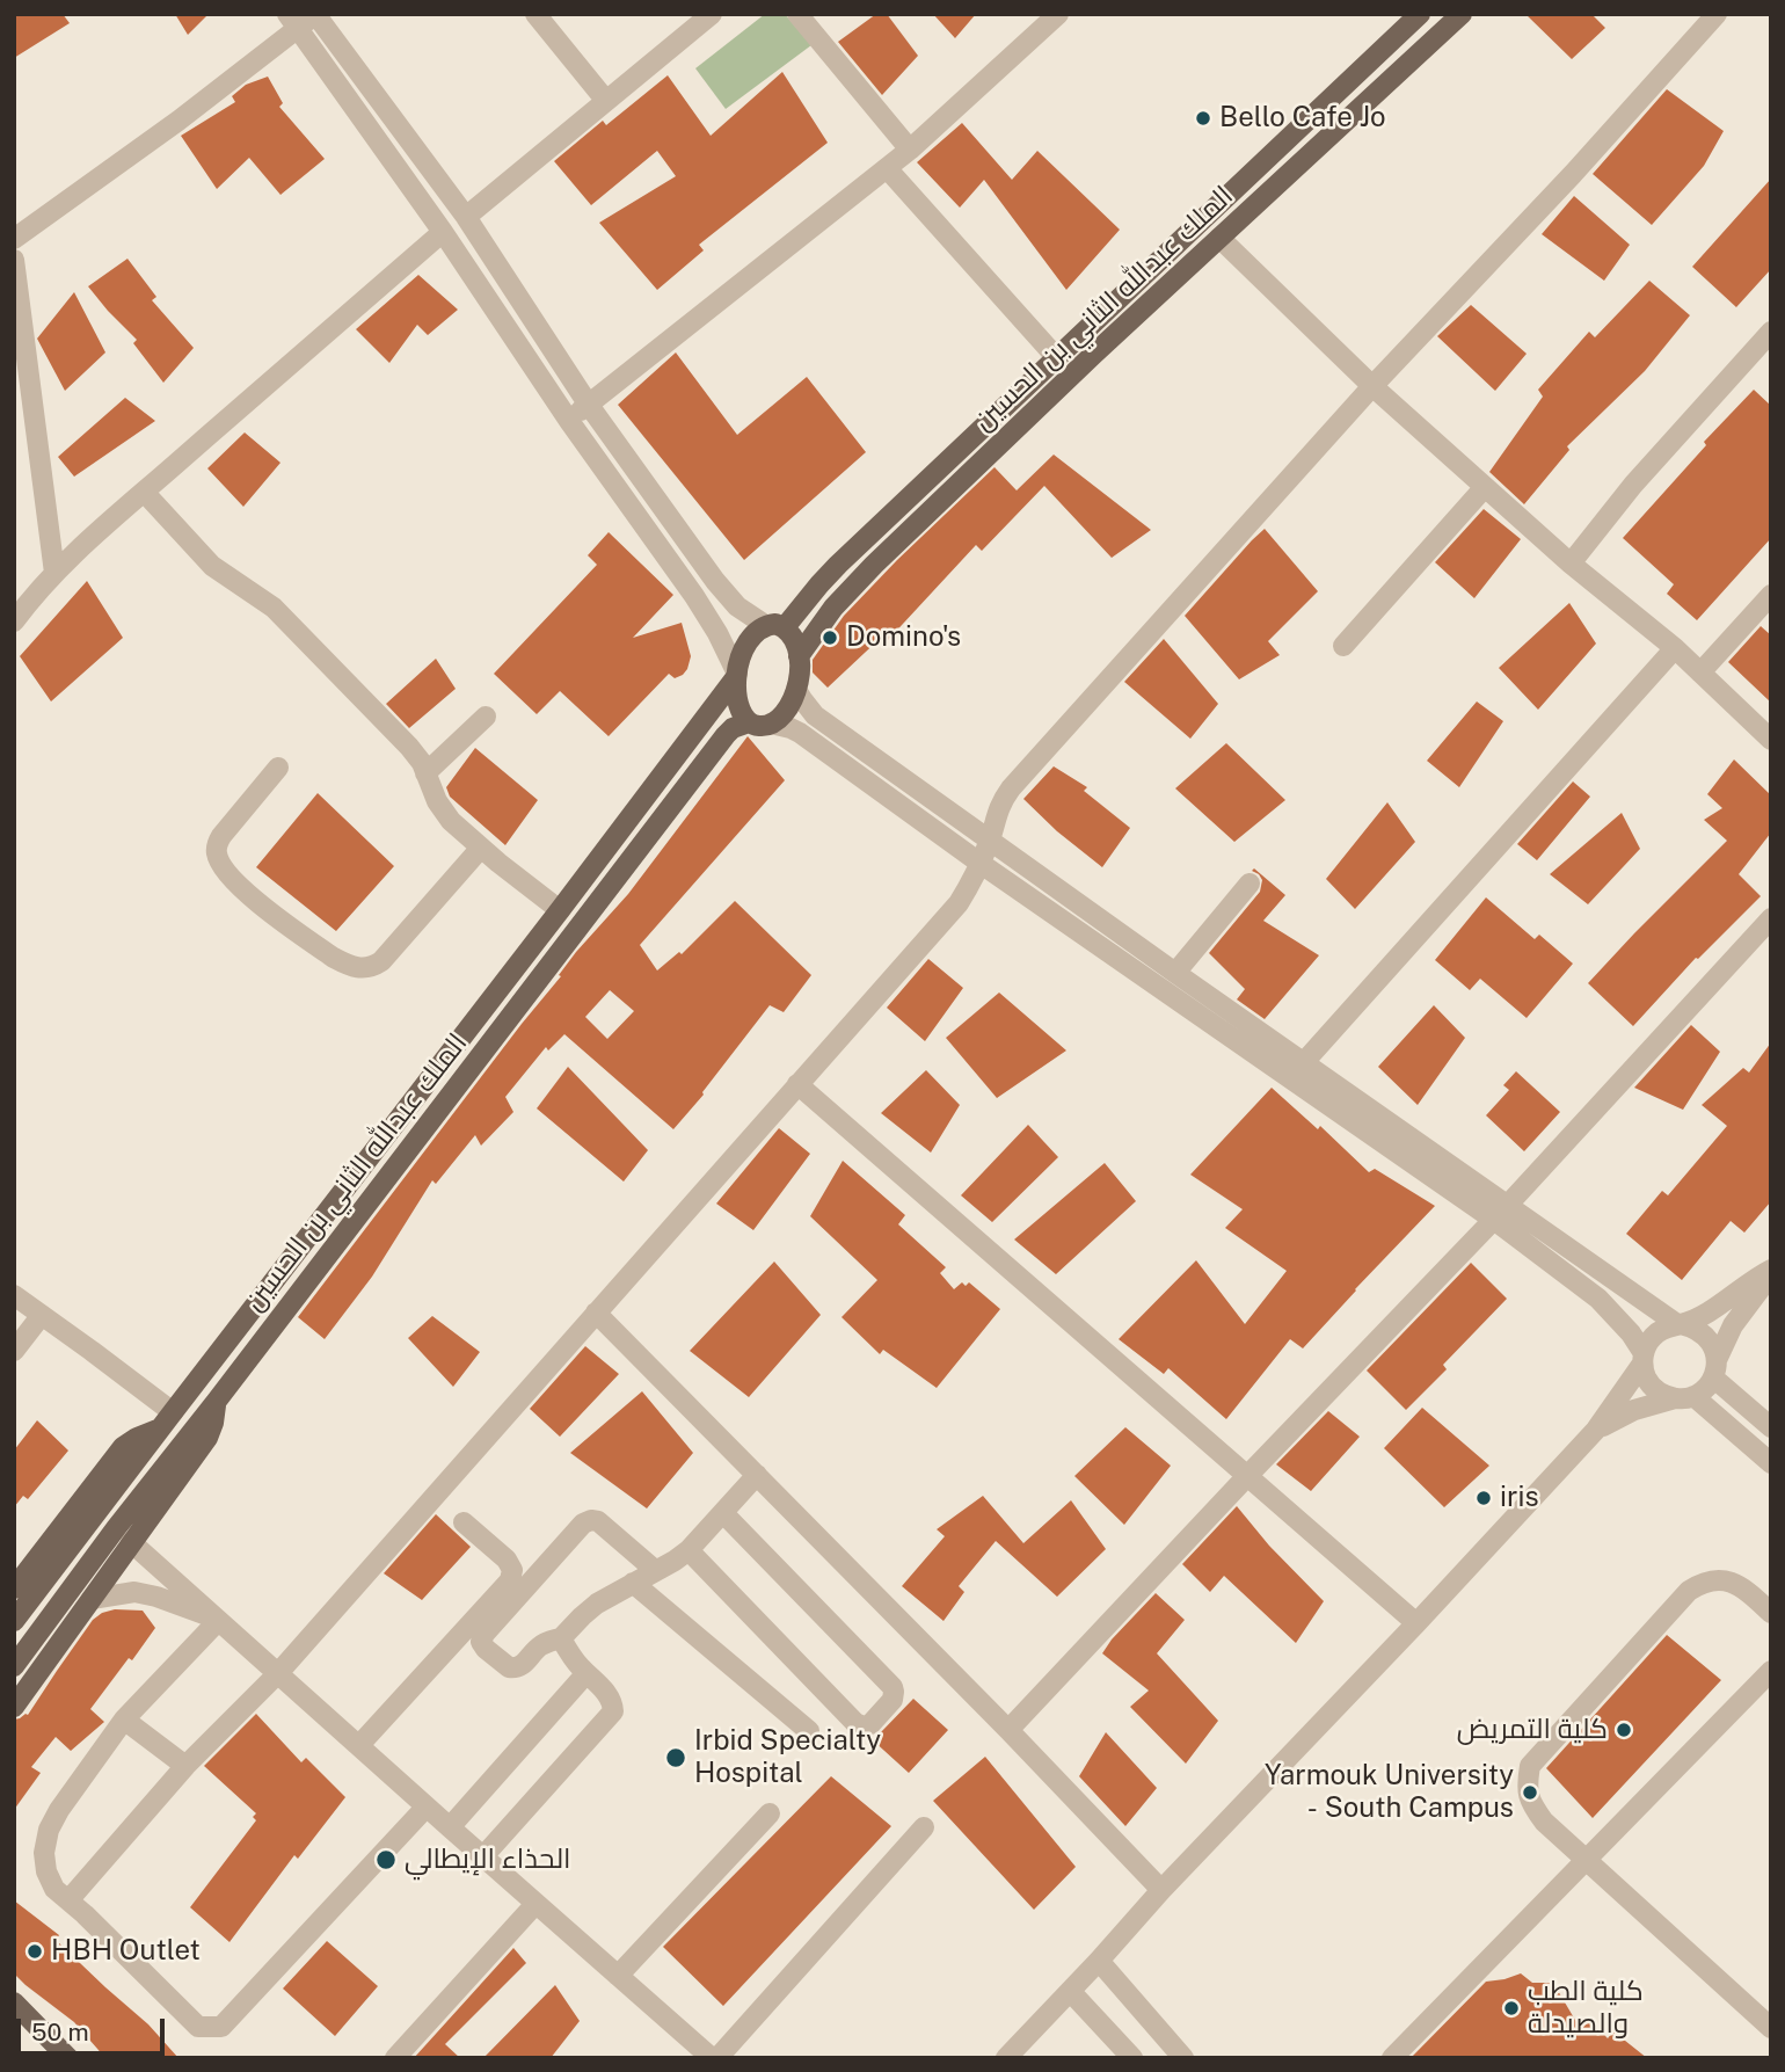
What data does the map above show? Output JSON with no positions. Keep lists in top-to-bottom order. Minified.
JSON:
{"streets":{"main road":["الملك عبدالله الثاني بن الحسين"]},"places":["Bello Cafe Jo","Domino's","iris","كلية التمريض","Irbid Specialty Hospital","Yarmouk University - South Campus","الحذاء الإيطالي","HBH Outlet","كلية الطب والصيدلة"],"scale_bar":"50 m"}
